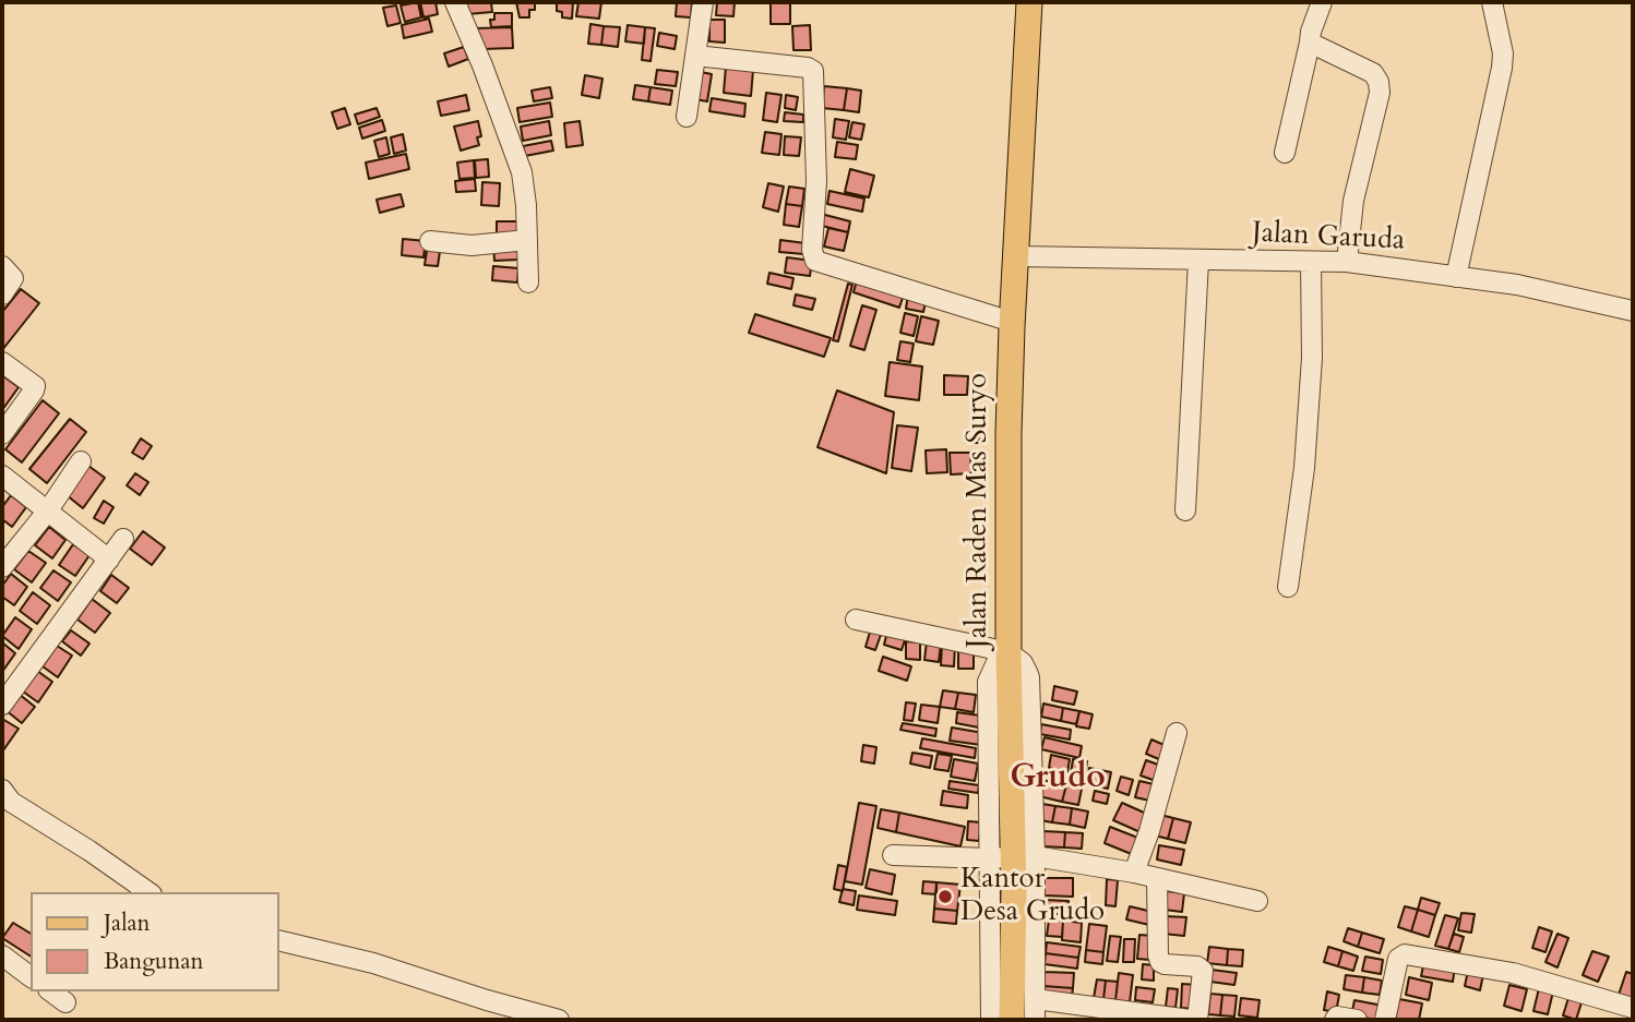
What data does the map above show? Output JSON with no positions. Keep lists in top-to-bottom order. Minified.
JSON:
{"streets":{"main road":["Jalan Raden Mas Suryo"],"street":["Jalan Garuda"]},"crossings":[["Jalan Garuda","Jalan Raden Mas Suryo"]],"districts":["Grudo"],"places":["Kantor Desa Grudo"],"legend":["Jalan","Bangunan"]}
